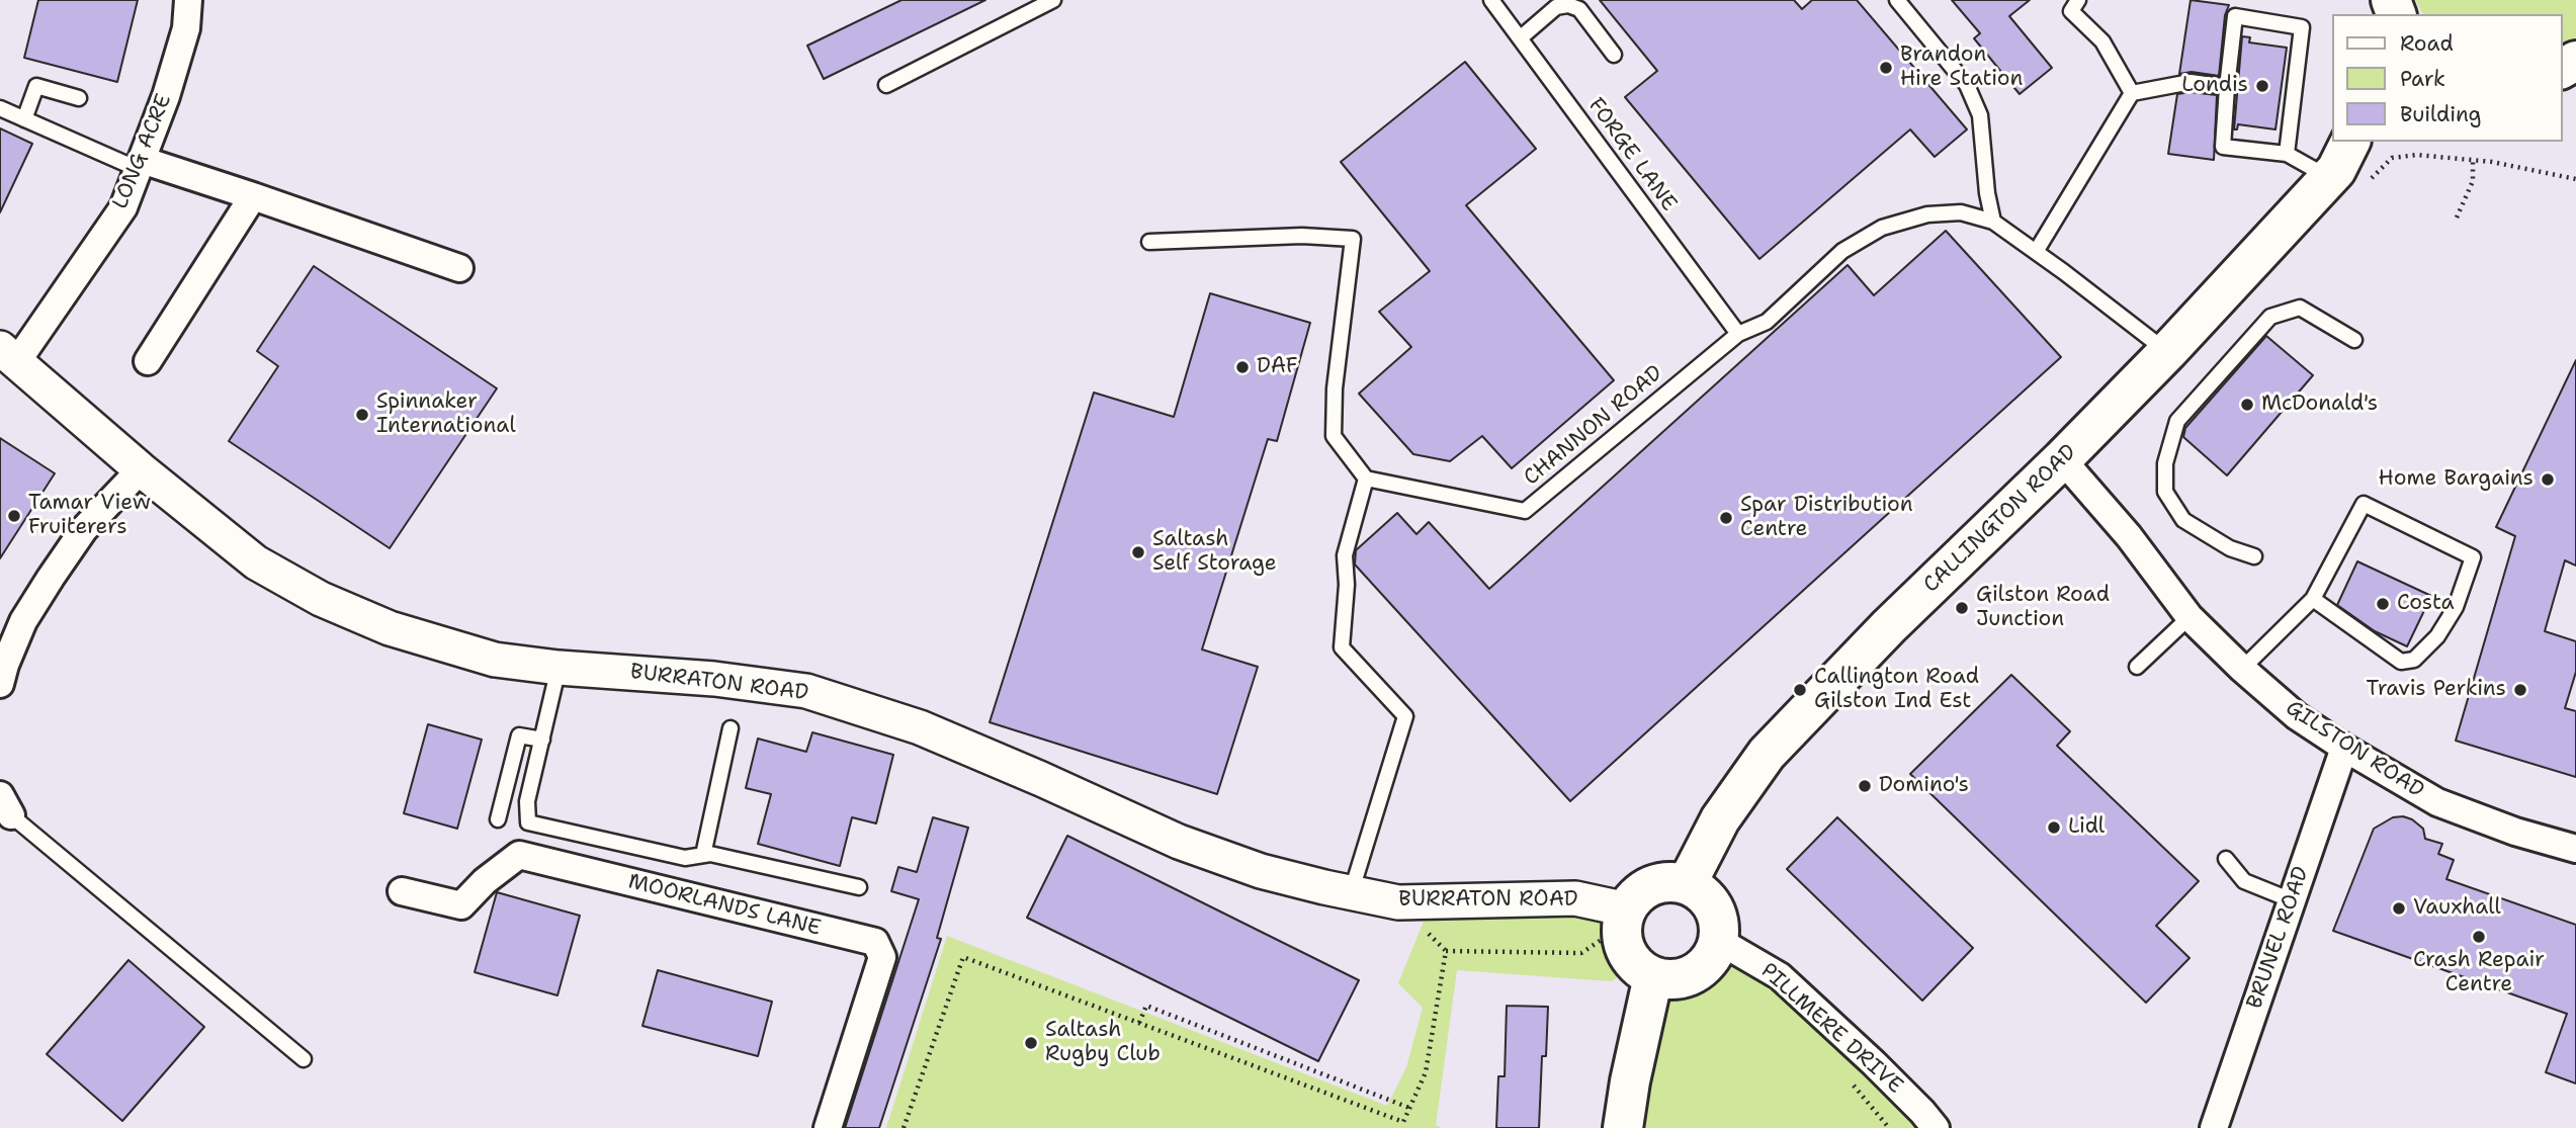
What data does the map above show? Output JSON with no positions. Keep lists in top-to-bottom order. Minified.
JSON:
{"streets":{"main road":["CALLINGTON ROAD"],"street":["LONG ACRE","BURRATON ROAD","GILSTON ROAD","MOORLANDS LANE","BRUNEL ROAD","PILLMERE DRIVE"],"lane":["FORGE LANE","CHANNON ROAD"]},"crossings":[["LONG ACRE","BURRATON ROAD"],["FORGE LANE","CHANNON ROAD"],["CHANNON ROAD","CALLINGTON ROAD"],["CALLINGTON ROAD","BURRATON ROAD"],["CALLINGTON ROAD","GILSTON ROAD"],["CALLINGTON ROAD","PILLMERE DRIVE"],["BURRATON ROAD","PILLMERE DRIVE"],["GILSTON ROAD","BRUNEL ROAD"]],"places":["Brandon Hire Station","Londis","DAF","McDonald's","Spinnaker International","Home Bargains","Tamar View Fruiterers","Spar Distribution Centre","Saltash Self Storage","Costa","Gilston Road Junction","Callington Road Gilston Ind Est","Travis Perkins","Domino's","Lidl","Vauxhall","Crash Repair Centre","Saltash Rugby Club"],"legend":["Road","Park","Building"]}
